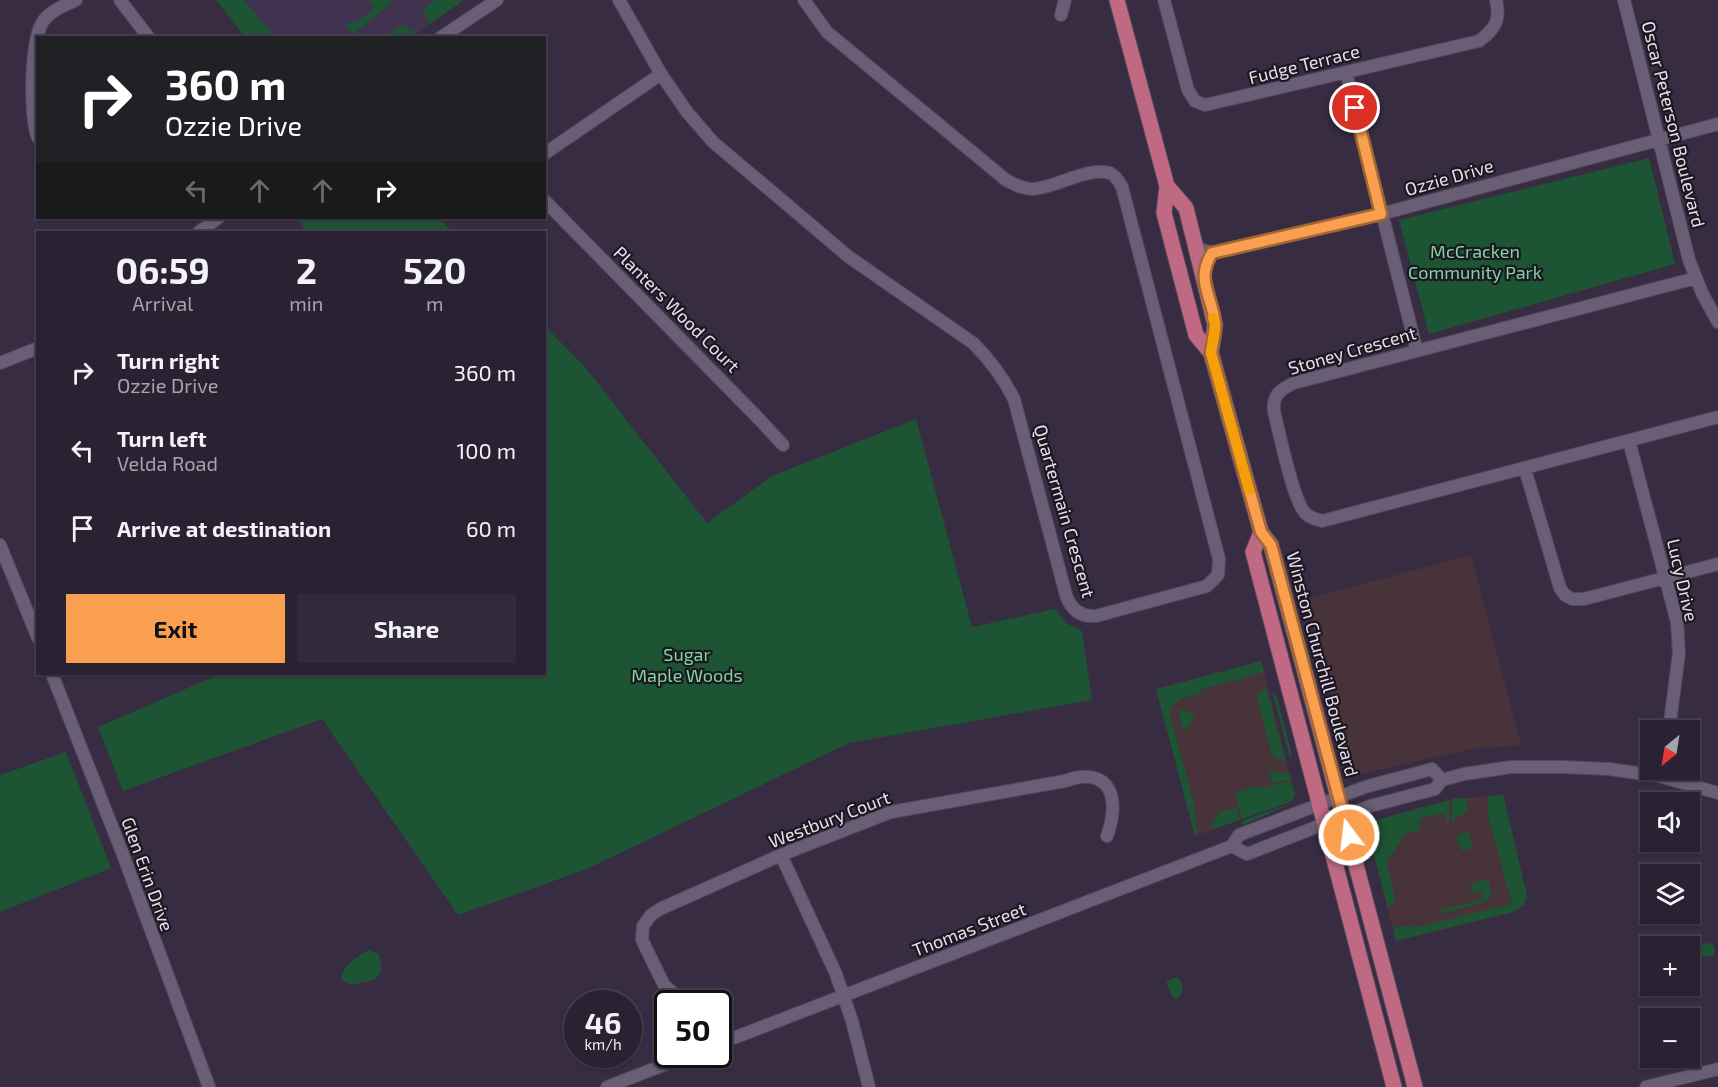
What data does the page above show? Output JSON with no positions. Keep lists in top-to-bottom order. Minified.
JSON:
{"streets":{"main road":["Winston Churchill Boulevard"],"street":["Fudge Terrace","Oscar Peterson Boulevard","Ozzie Drive","Planters Wood Court","Stoney Crescent","Quartermain Crescent","Lucy Drive","Westbury Court","Glen Erin Drive","Thomas Street"]},"crossings":[["Oscar Peterson Boulevard","Ozzie Drive"],["Oscar Peterson Boulevard","Stoney Crescent"],["Stoney Crescent","Lucy Drive"],["Winston Churchill Boulevard","Thomas Street"]],"parks":["McCracken Community Park","Sugar Maple Woods"],"north":"bottom left","page":{"turn":["360 m","Ozzie Drive"],"eta":["06:59","Arrival","2","min","520","m"],"list":[{"name":"Turn right","note":"Ozzie Drive","value":"360 m"},{"name":"Turn left","note":"Velda Road","value":"100 m"},{"name":"Arrive at destination","value":"60 m"}],"buttons":["Exit","Share"],"map_buttons":["+","−"],"speed":"46 km/h","limit":"50"}}
